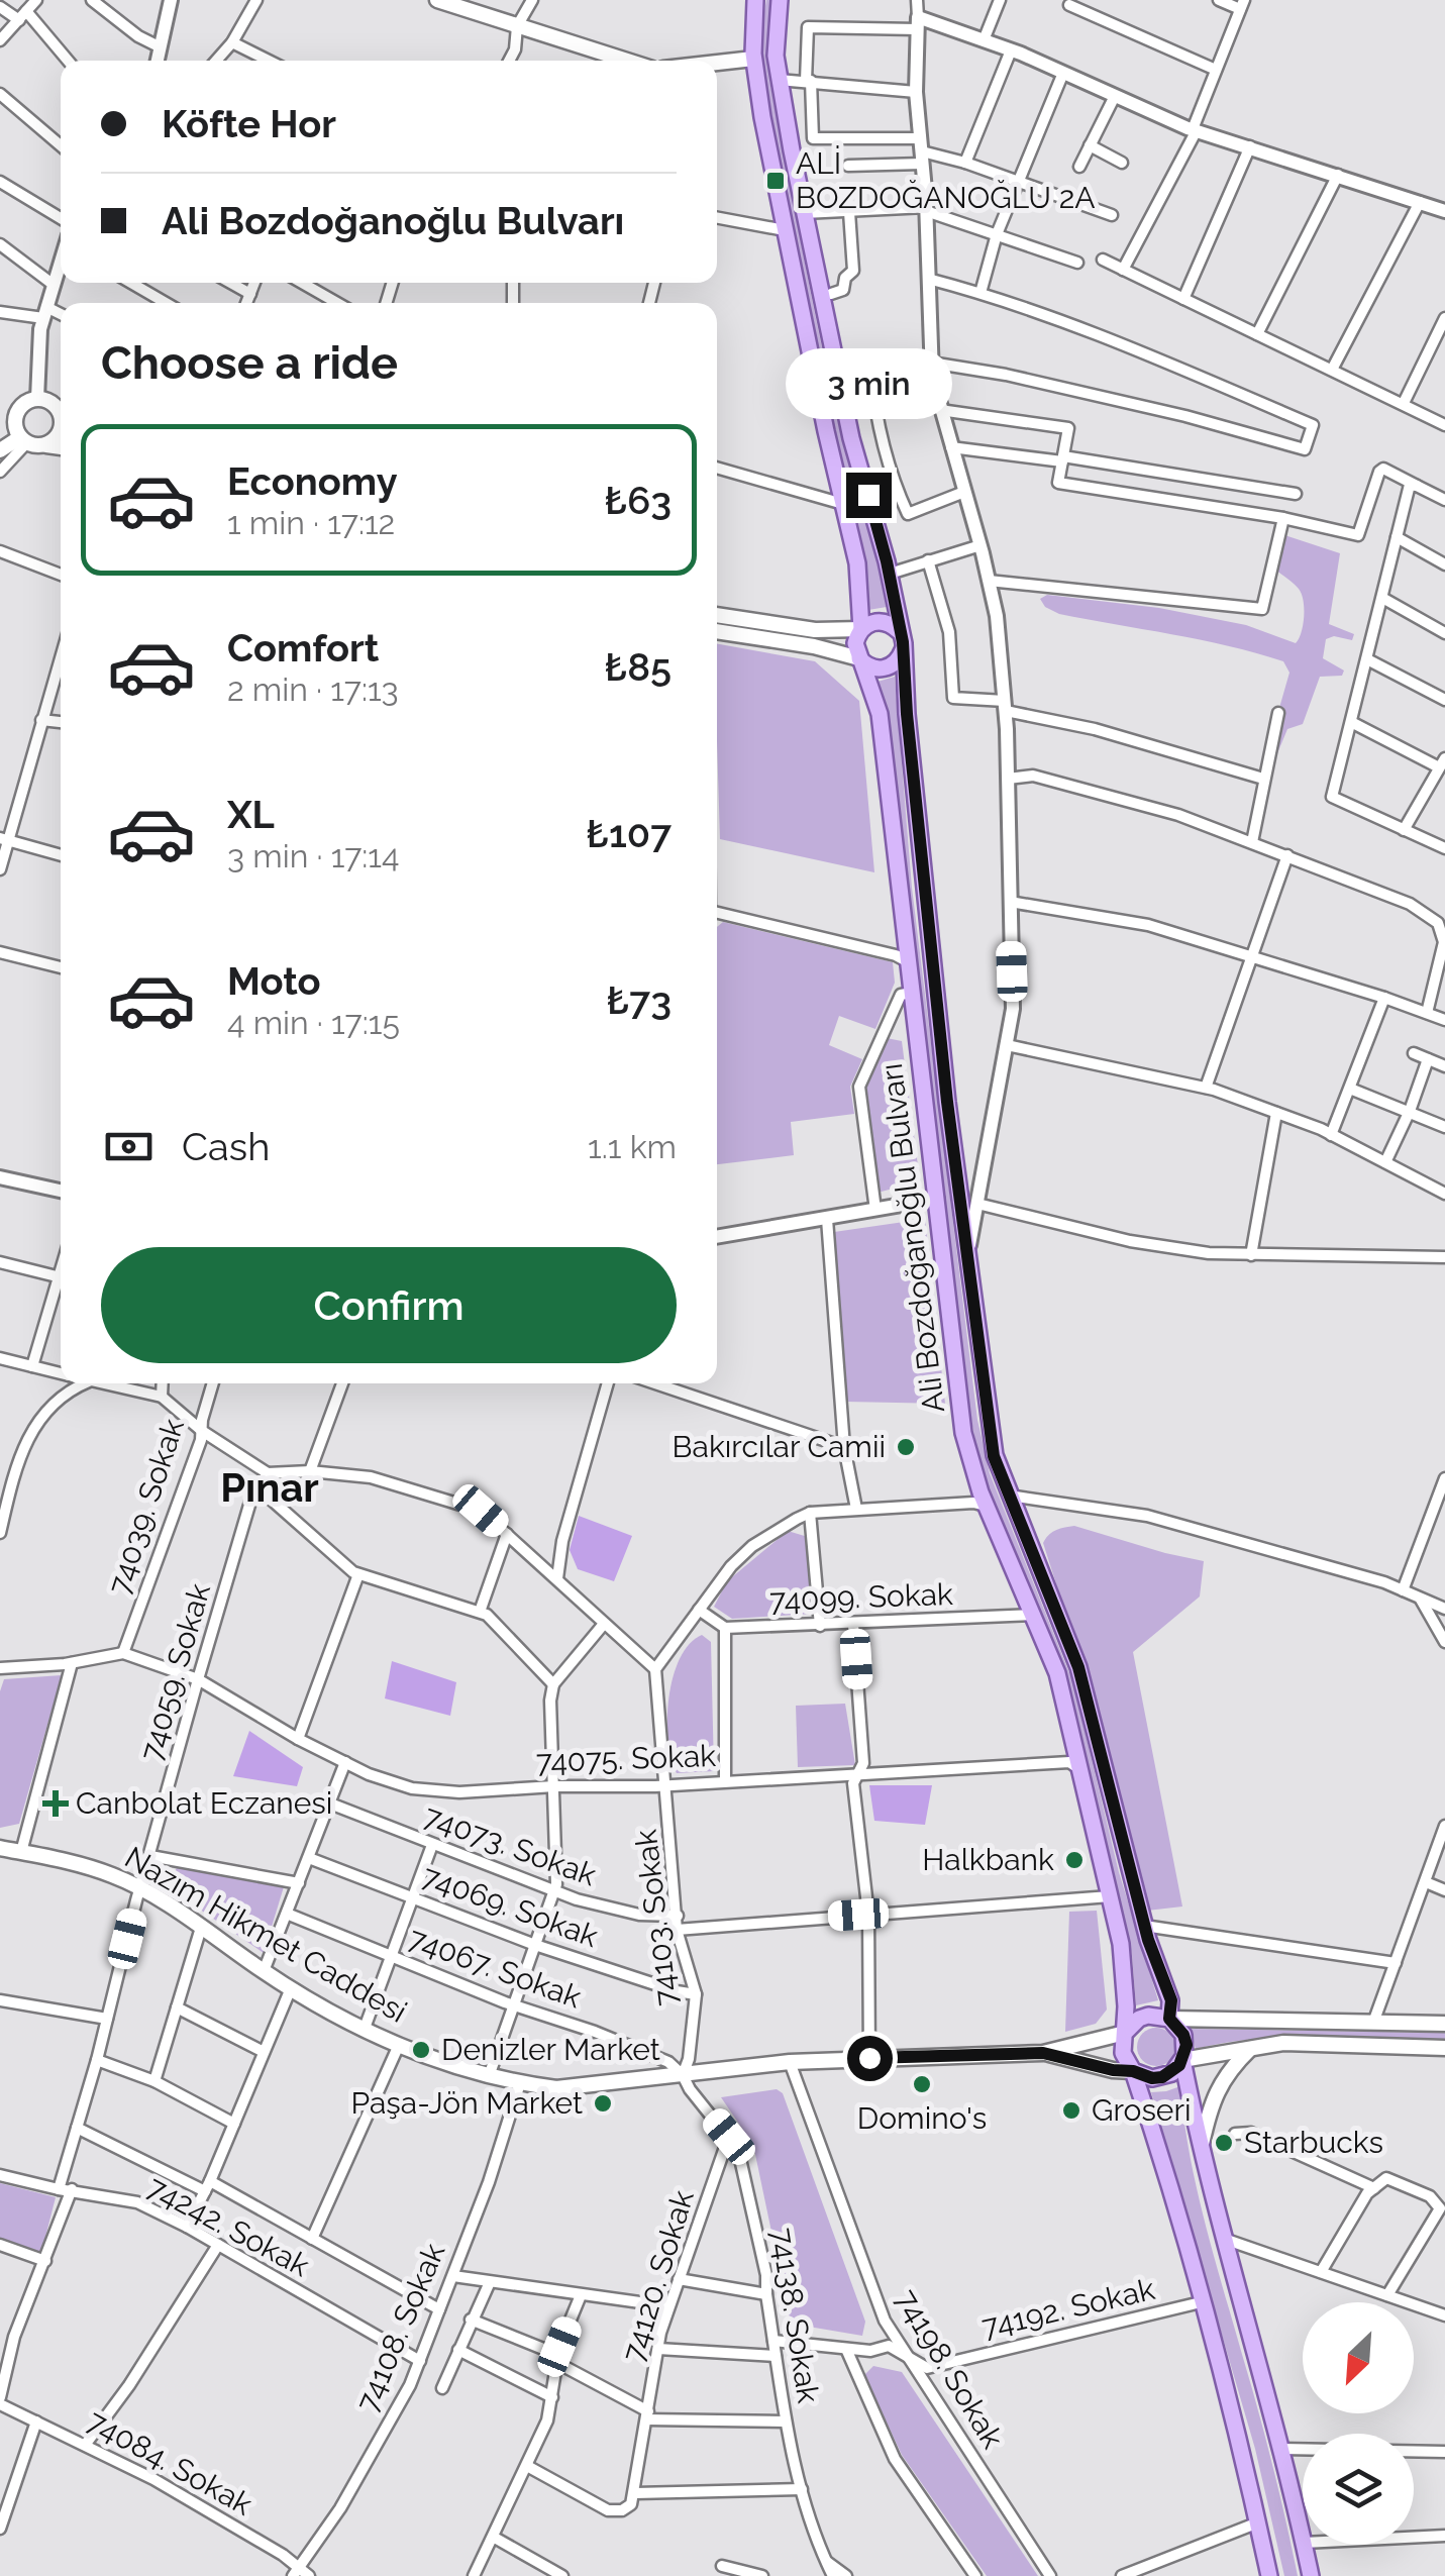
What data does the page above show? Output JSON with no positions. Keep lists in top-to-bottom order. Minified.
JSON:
{"streets":{"main road":["Ali Bozdoğanoğlu Bulvarı","Nazım Hikmet Caddesi"],"street":["74039. Sokak","74099. Sokak","74059. Sokak","74075. Sokak","74073. Sokak","74069. Sokak","74103. Sokak","74067. Sokak","74242. Sokak","74120. Sokak","74192. Sokak","74138. Sokak","74108. Sokak","74198. Sokak","74084. Sokak"]},"crossings":[["Ali Bozdoğanoğlu Bulvarı","74099. Sokak"],["Ali Bozdoğanoğlu Bulvarı","74075. Sokak"],["74039. Sokak","74075. Sokak"],["74059. Sokak","74075. Sokak"],["74059. Sokak","Nazım Hikmet Caddesi"],["74059. Sokak","74242. Sokak"],["74075. Sokak","74103. Sokak"],["74073. Sokak","74103. Sokak"],["74069. Sokak","74103. Sokak"],["74103. Sokak","Nazım Hikmet Caddesi"],["74103. Sokak","74067. Sokak"],["74103. Sokak","74138. Sokak"],["Nazım Hikmet Caddesi","74067. Sokak"],["Nazım Hikmet Caddesi","74138. Sokak"],["Nazım Hikmet Caddesi","74108. Sokak"],["Nazım Hikmet Caddesi","74198. Sokak"],["74067. Sokak","74138. Sokak"],["74242. Sokak","74108. Sokak"],["74120. Sokak","74138. Sokak"],["74192. Sokak","74138. Sokak"],["74192. Sokak","74198. Sokak"],["74108. Sokak","74084. Sokak"]],"districts":["Pınar"],"places":{"transit":["ALİ BOZDOĞANOĞLU 2A"],"other":["Bakırcılar Camii","Halkbank","Denizler Market","Domino's","Paşa-Jön Market","Groseri","Starbucks"],"health":["Canbolat Eczanesi"]},"north":"bottom left","page":{"banner":["Köfte Hor","Ali Bozdoğanoğlu Bulvarı"],"heading":"Choose a ride","bubble":"3 min","list":[{"name":"Economy","note":"1 min · 17:12","value":"₺63"},{"name":"Comfort","note":"2 min · 17:13","value":"₺85"},{"name":"XL","note":"3 min · 17:14","value":"₺107"},{"name":"Moto","note":"4 min · 17:15","value":"₺73"}],"pay":["Cash","1.1 km"],"buttons":"Confirm"}}
